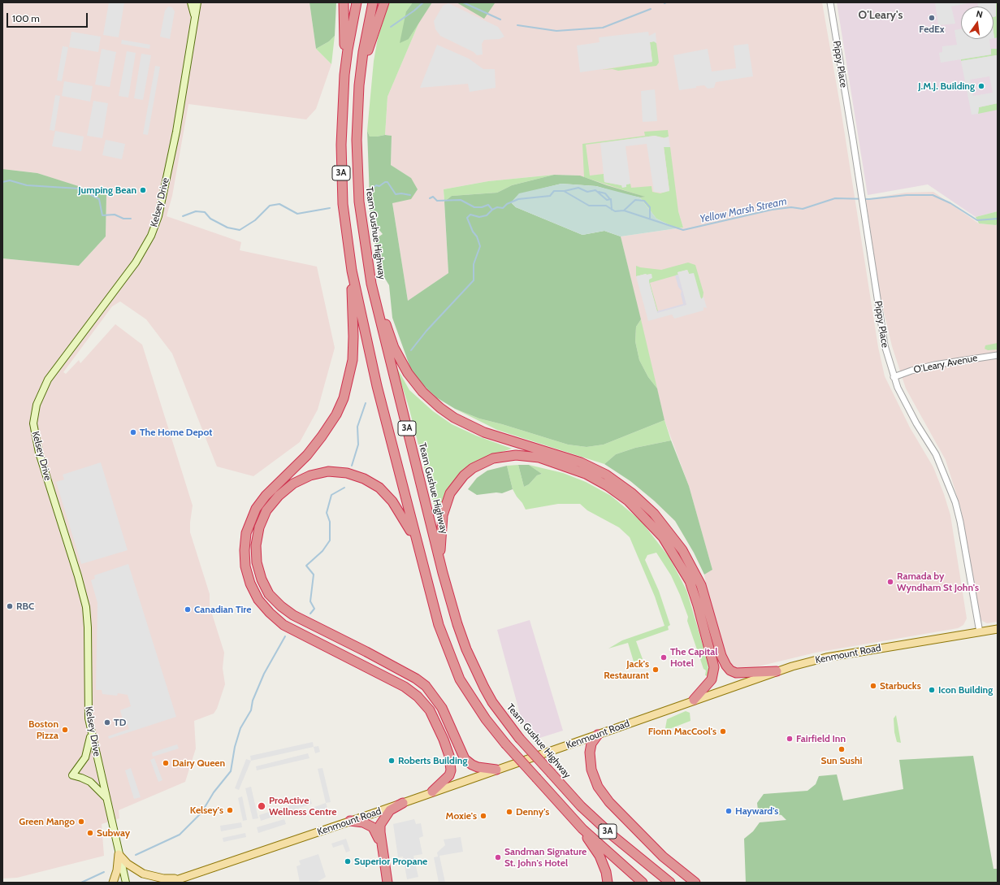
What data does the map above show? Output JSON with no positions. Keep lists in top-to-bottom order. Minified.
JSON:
{"streets":{"highway":["3A","Team Gushue Highway"],"main road":["Kelsey Drive","Kenmount Road"],"street":["Pippy Place","O'Leary Avenue"]},"crossings":[["Pippy Place","O'Leary Avenue"],["Pippy Place","Kenmount Road"]],"districts":["O'Leary's"],"water":["Yellow Marsh Stream"],"places":["FedEx","J.M.J. Building","Jumping Bean","The Home Depot","Ramada by Wyndham St John's","RBC","Canadian Tire","The Capital Hotel","Jack's Restaurant","Starbucks","Icon Building","TD","Boston Pizza","Fionn MacCool's","Fairfield Inn","Sun Sushi","Roberts Building","Dairy Queen","ProActive Wellness Centre","Kelsey's","Hayward's","Denny's","Moxie's","Green Mango","Subway","Sandman Signature St. John's Hotel","Superior Propane"],"scale_bar":"100 m","north":"top"}
